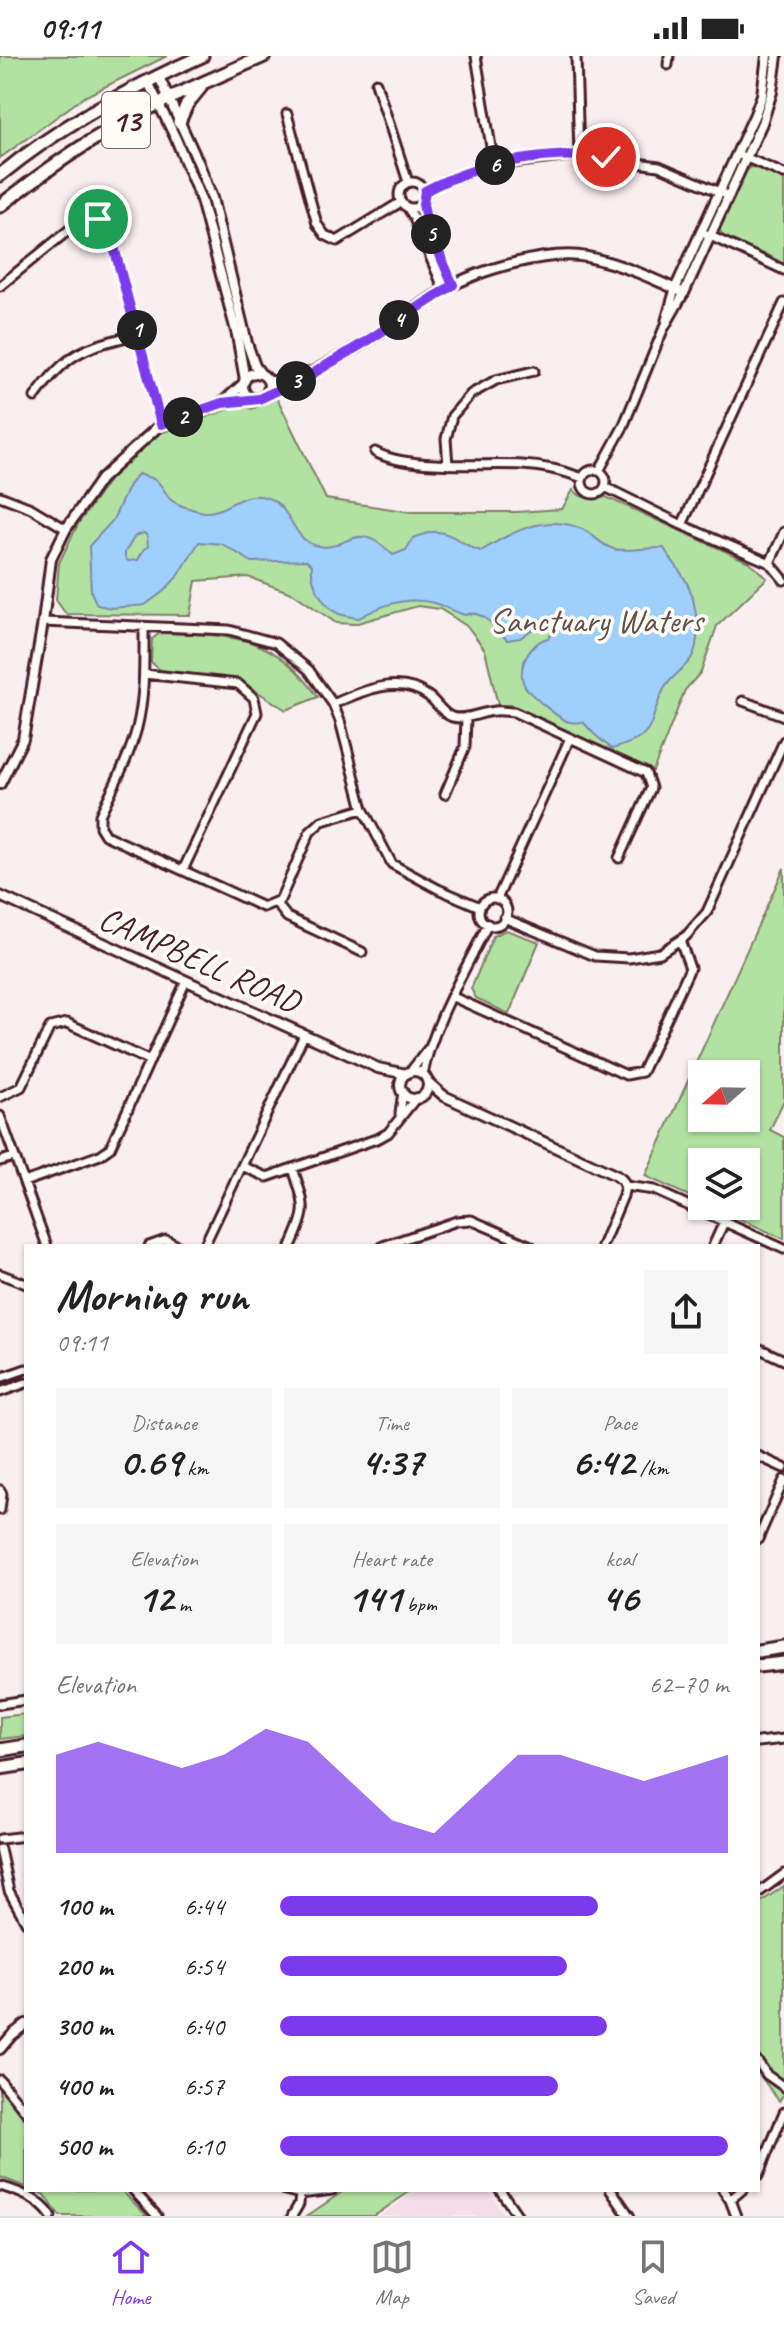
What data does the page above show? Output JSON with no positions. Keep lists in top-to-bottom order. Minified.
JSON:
{"streets":{"main road":["13"],"street":["CAMPBELL ROAD"]},"parks":["Sanctuary Waters"],"north":"left","page":{"status":"09:11","pins":["6","5","4","1","3","2"],"heading":["Morning run","09:11"],"stats":[["Distance","0.69 km"],["Time","4:37"],["Pace","6:42 /km"],["Elevation","12 m"],["Heart rate","141 bpm"],["kcal","46"]],"chart":["Elevation","62–70 m"],"list":[{"name":"100 m","note":"6:44"},{"name":"200 m","note":"6:54"},{"name":"300 m","note":"6:40"},{"name":"400 m","note":"6:57"},{"name":"500 m","note":"6:10"}],"tabs":["Home","Map","Saved"]}}
